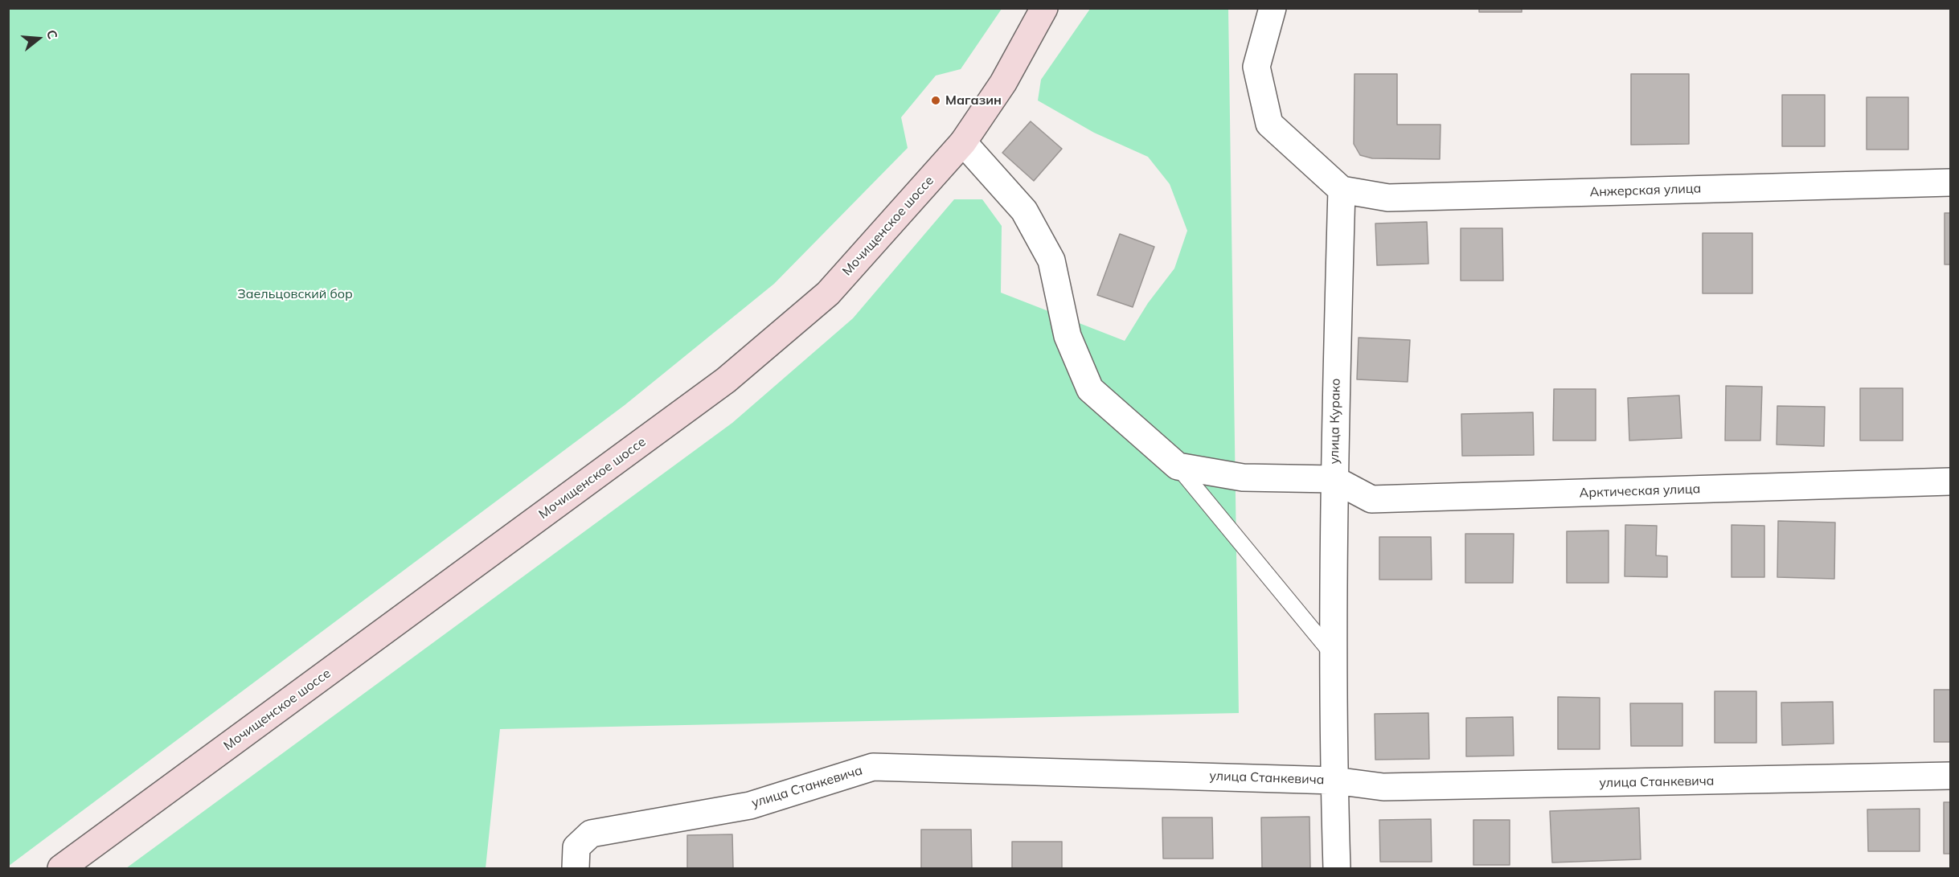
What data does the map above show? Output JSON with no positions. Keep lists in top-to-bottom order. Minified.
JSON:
{"streets":{"street":["Анжерская улица","Мочищенское шоссе","улица Курако","Арктическая улица","улица Станкевича"]},"crossings":[["Анжерская улица","улица Курако"],["улица Курако","Арктическая улица"],["улица Курако","улица Станкевича"]],"parks":["Заельцовский бор"],"places":["Магазин"],"north":"right"}
